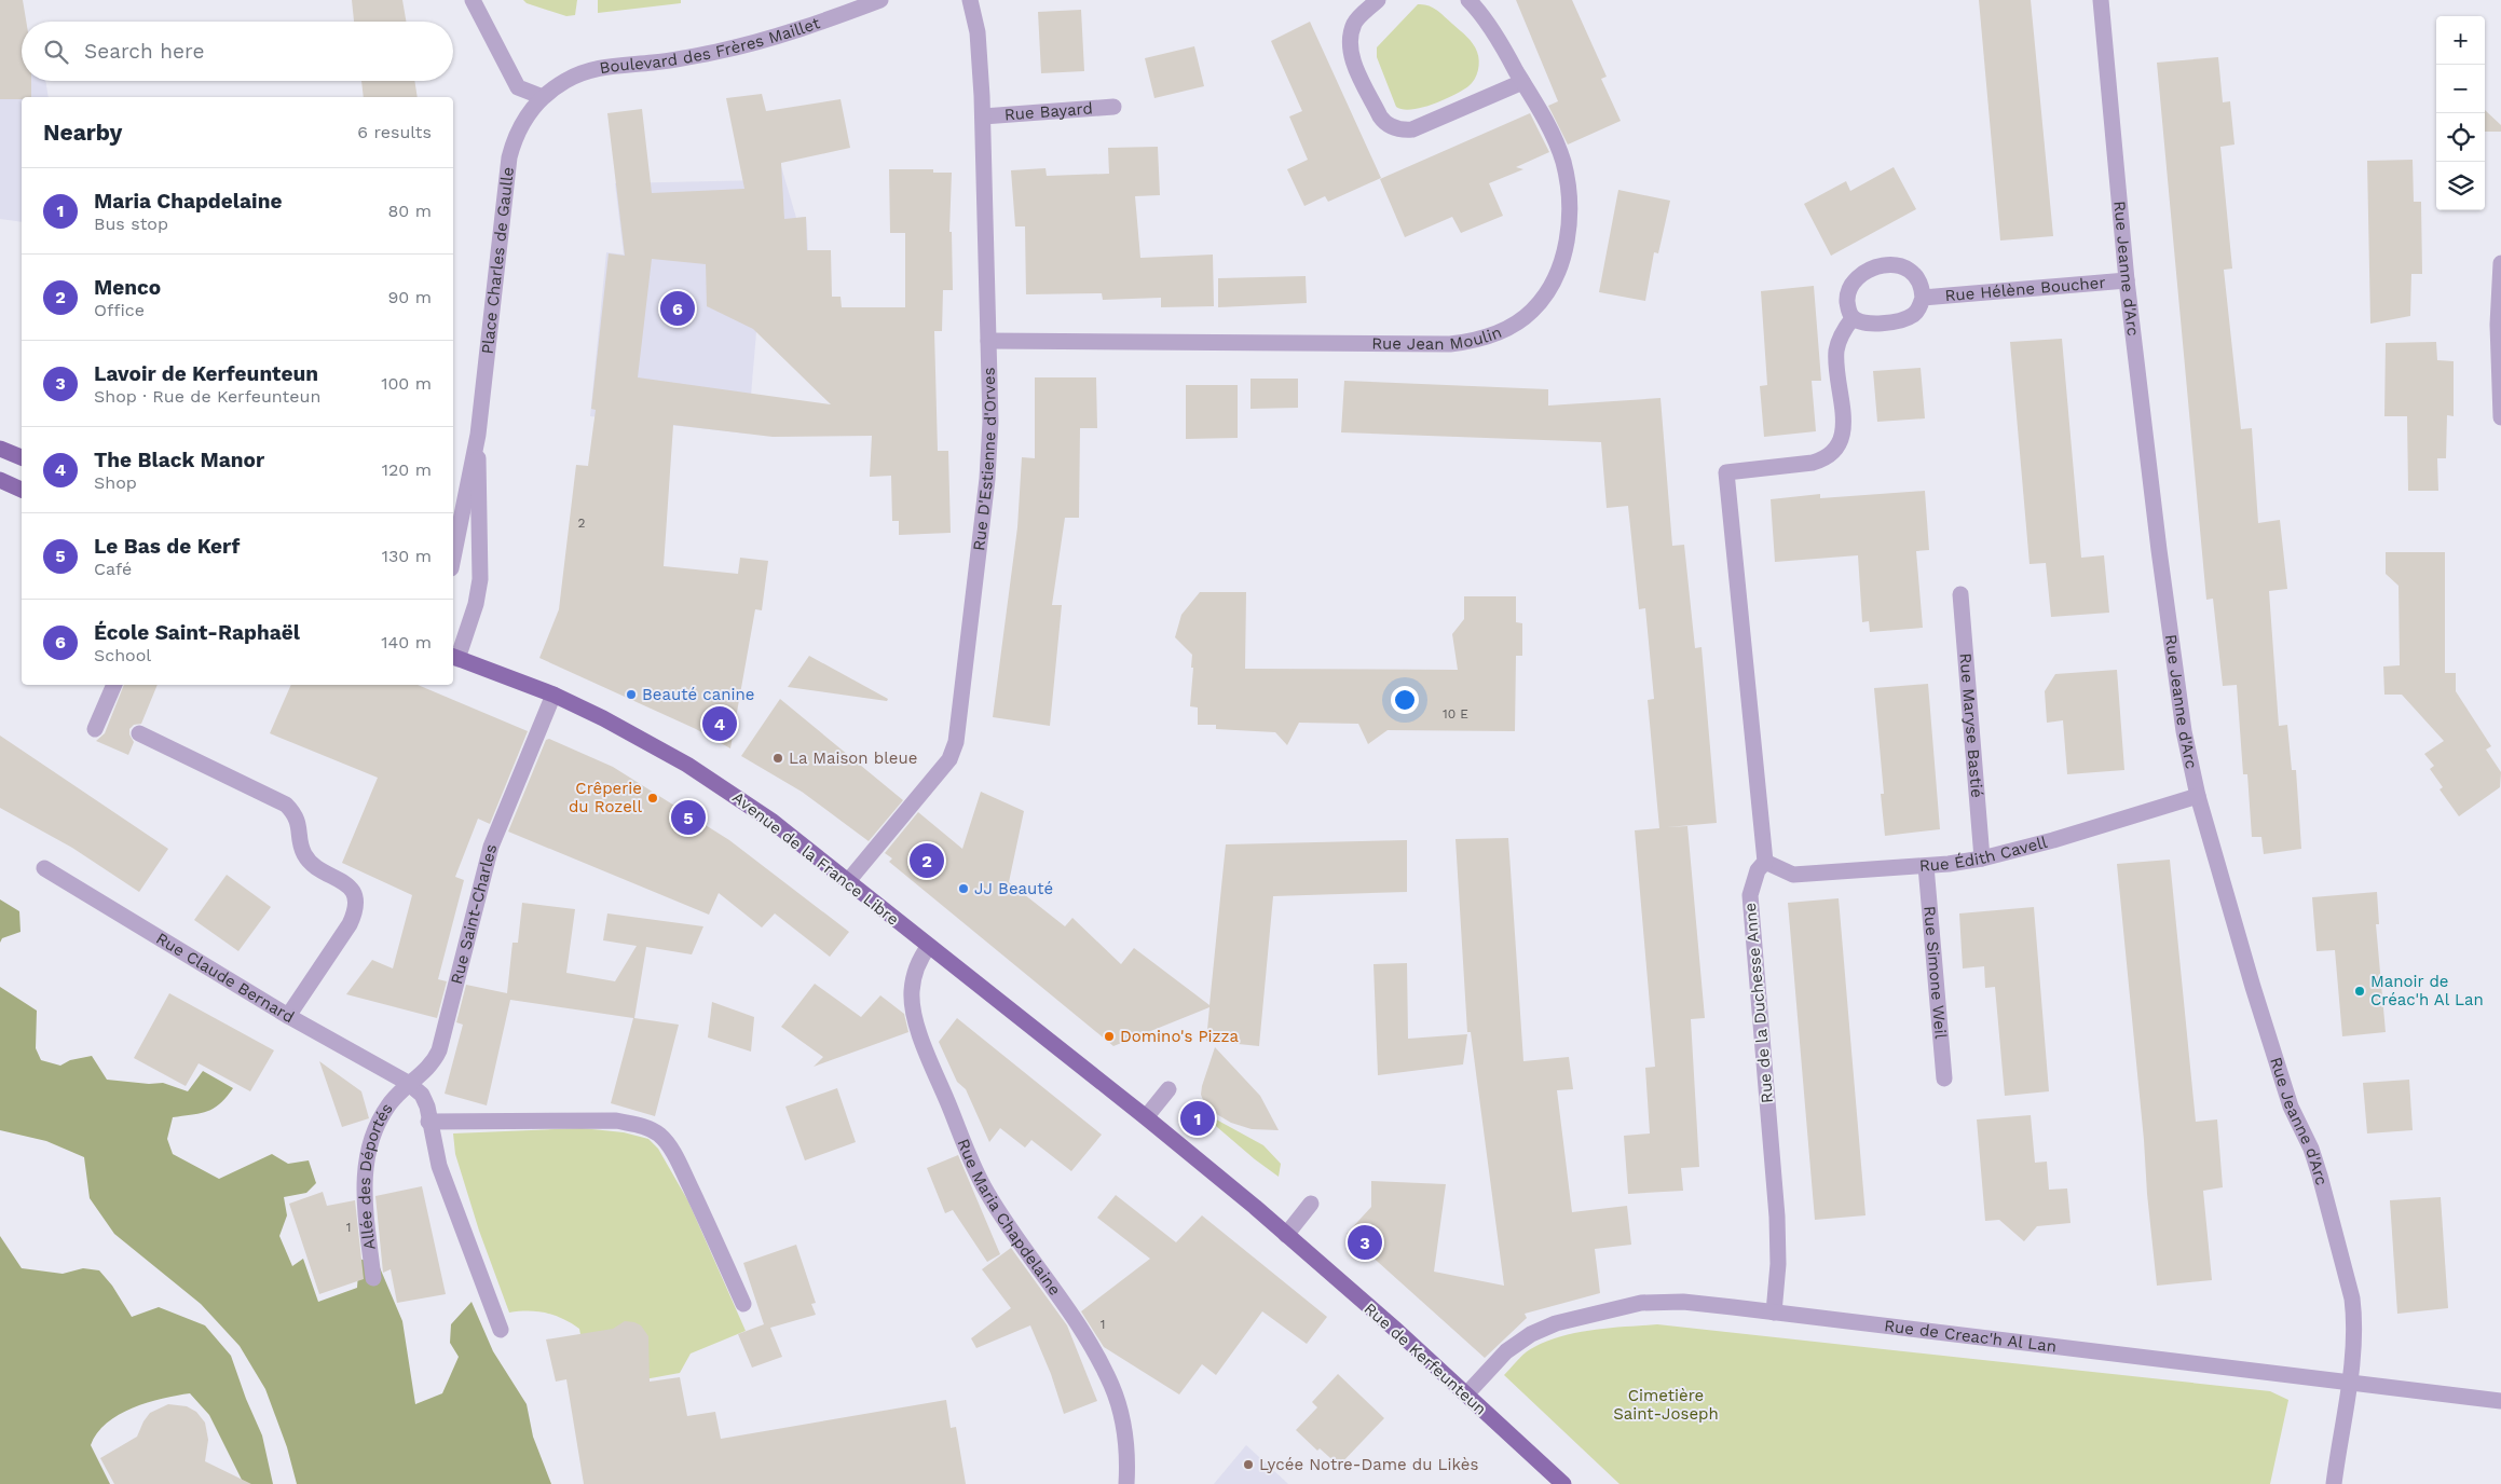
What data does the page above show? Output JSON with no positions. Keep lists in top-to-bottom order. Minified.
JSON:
{"streets":{"main road":["Avenue de la France Libre","Rue de Kerfeunteun"],"street":["Boulevard des Frères Maillet","Rue Bayard","Place Charles de Gaulle","Rue Jeanne d'Arc","Rue Hélène Boucher","Rue Jean Moulin","Rue D'Estienne d'Orves","Rue Maryse Bastié","Rue Édith Cavell","Rue Saint-Charles","Rue Simone Weil","Rue Claude Bernard","Rue de la Duchesse Anne","Allée des Déportés","Rue Maria Chapdelaine","Rue de Creac'h Al Lan"]},"crossings":[["Boulevard des Frères Maillet","Place Charles de Gaulle"],["Rue Bayard","Rue D'Estienne d'Orves"],["Place Charles de Gaulle","Avenue de la France Libre"],["Rue Jeanne d'Arc","Rue Hélène Boucher"],["Rue Jeanne d'Arc","Rue Édith Cavell"],["Rue Jeanne d'Arc","Rue de Creac'h Al Lan"],["Rue Jean Moulin","Rue D'Estienne d'Orves"],["Rue D'Estienne d'Orves","Avenue de la France Libre"],["Rue Maryse Bastié","Rue Édith Cavell"],["Rue Édith Cavell","Rue Simone Weil"],["Rue Édith Cavell","Rue de la Duchesse Anne"],["Avenue de la France Libre","Rue Saint-Charles"],["Avenue de la France Libre","Rue Maria Chapdelaine"],["Avenue de la France Libre","Rue de Kerfeunteun"],["Rue Saint-Charles","Rue Claude Bernard"],["Rue Saint-Charles","Allée des Déportés"],["Rue Claude Bernard","Allée des Déportés"],["Rue de la Duchesse Anne","Rue de Creac'h Al Lan"],["Rue de Creac'h Al Lan","Rue de Kerfeunteun"]],"parks":["Cimetière Saint-Joseph"],"places":["Beauté canine","La Maison bleue","Crêperie du Rozell","JJ Beauté","Manoir de Créac'h Al Lan","Domino's Pizza","Lycée Notre-Dame du Likès"],"house_numbers":["2","10 E","1","1"],"page":{"map_buttons":["+","−"],"search":"Search here","heading":["Nearby","6 results"],"list":[{"mark":"1","name":"Maria Chapdelaine","note":"Bus stop","value":"80 m"},{"mark":"2","name":"Menco","note":"Office","value":"90 m"},{"mark":"3","name":"Lavoir de Kerfeunteun","note":"Shop · Rue de Kerfeunteun","value":"100 m"},{"mark":"4","name":"The Black Manor","note":"Shop","value":"120 m"},{"mark":"5","name":"Le Bas de Kerf","note":"Café","value":"130 m"},{"mark":"6","name":"École Saint-Raphaël","note":"School","value":"140 m"}],"pins":["6","4","5","2","1","3"]}}
